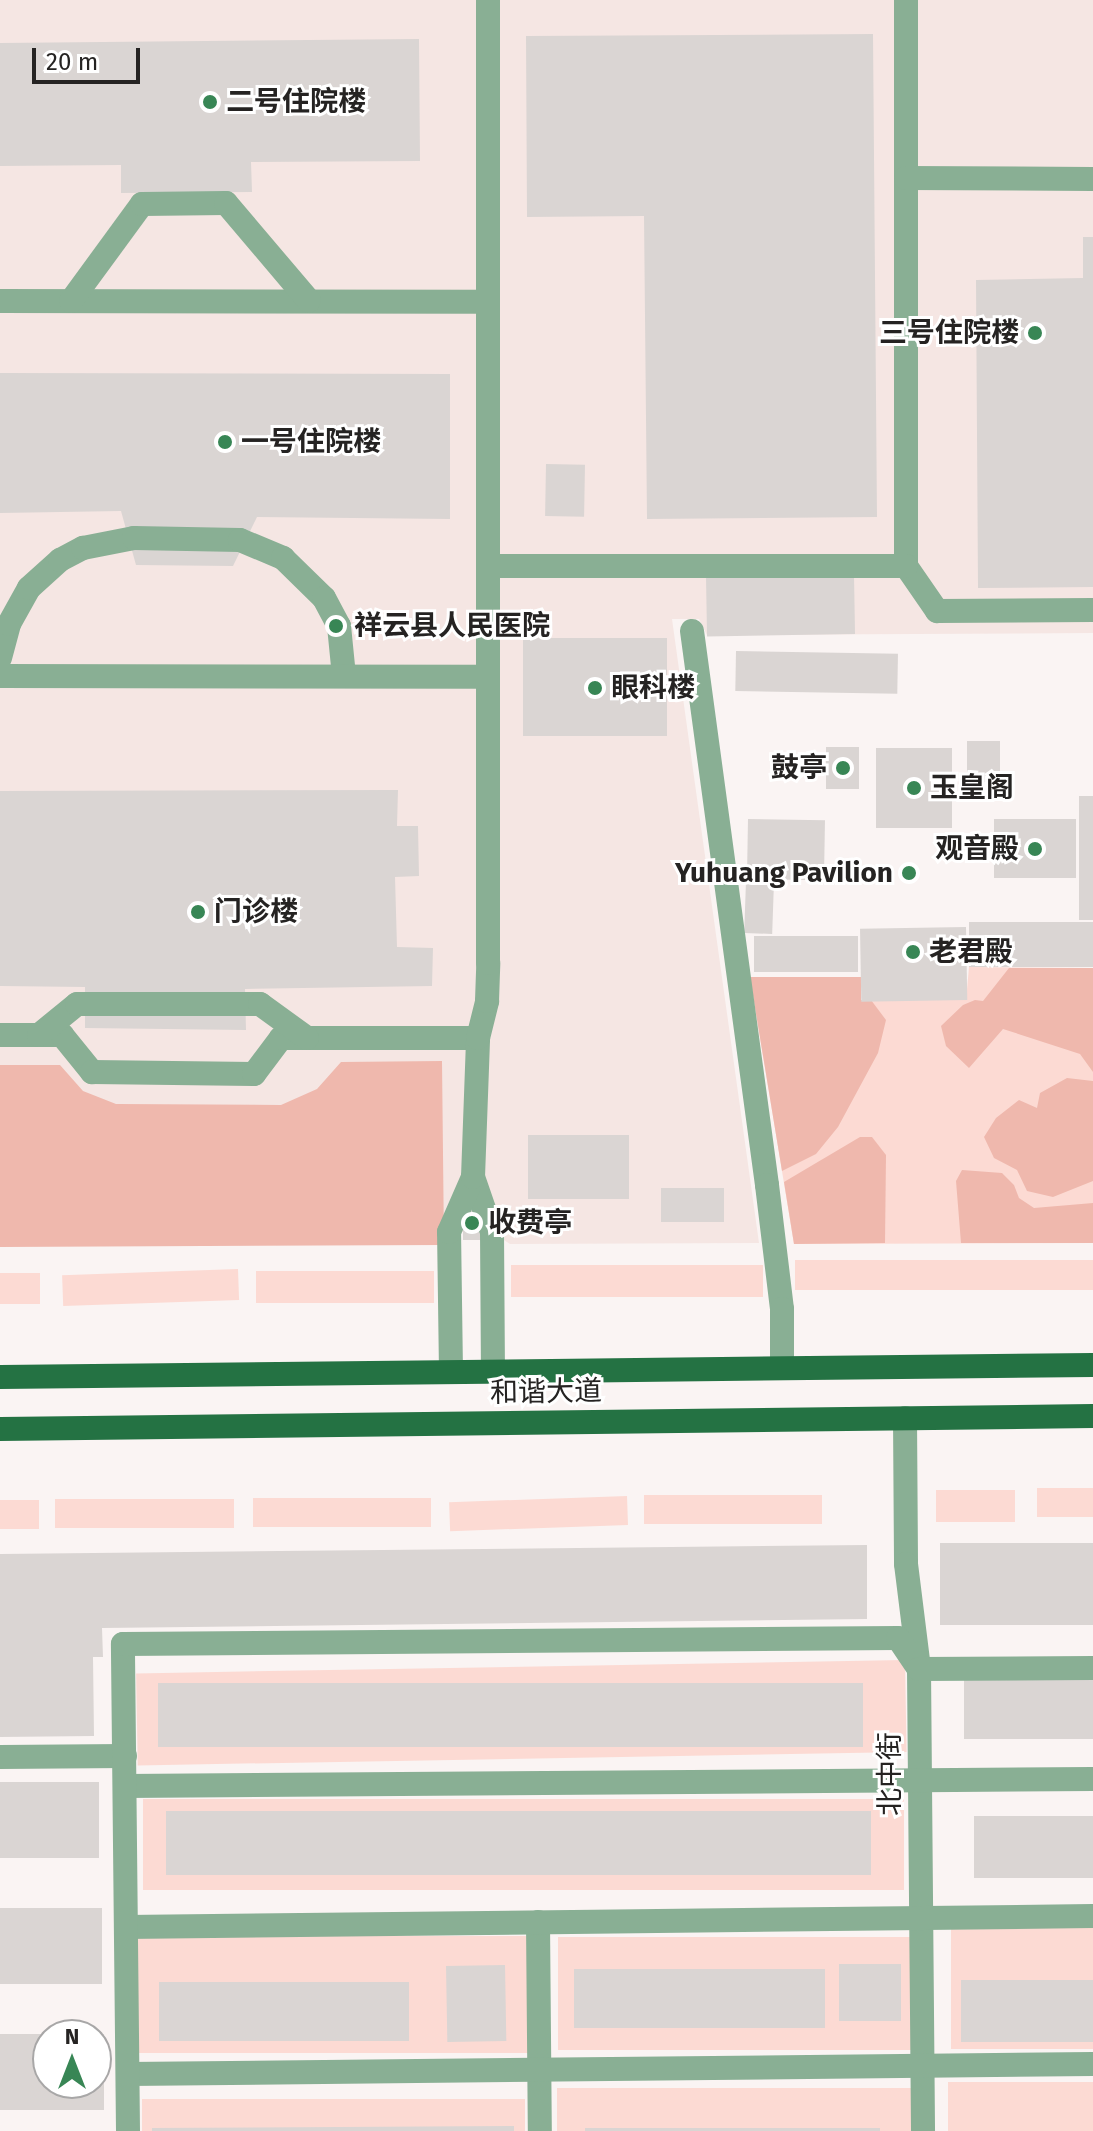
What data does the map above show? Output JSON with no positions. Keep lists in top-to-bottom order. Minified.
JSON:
{"streets":{"main road":["和谐大道"],"street":["北中街"]},"crossings":[["和谐大道","北中街"]],"places":["二号住院楼","三号住院楼","一号住院楼","祥云县人民医院","眼科楼","鼓亭","玉皇阁","观音殿","Yuhuang Pavilion","门诊楼","老君殿","收费亭"],"scale_bar":"20 m","north":"top"}
